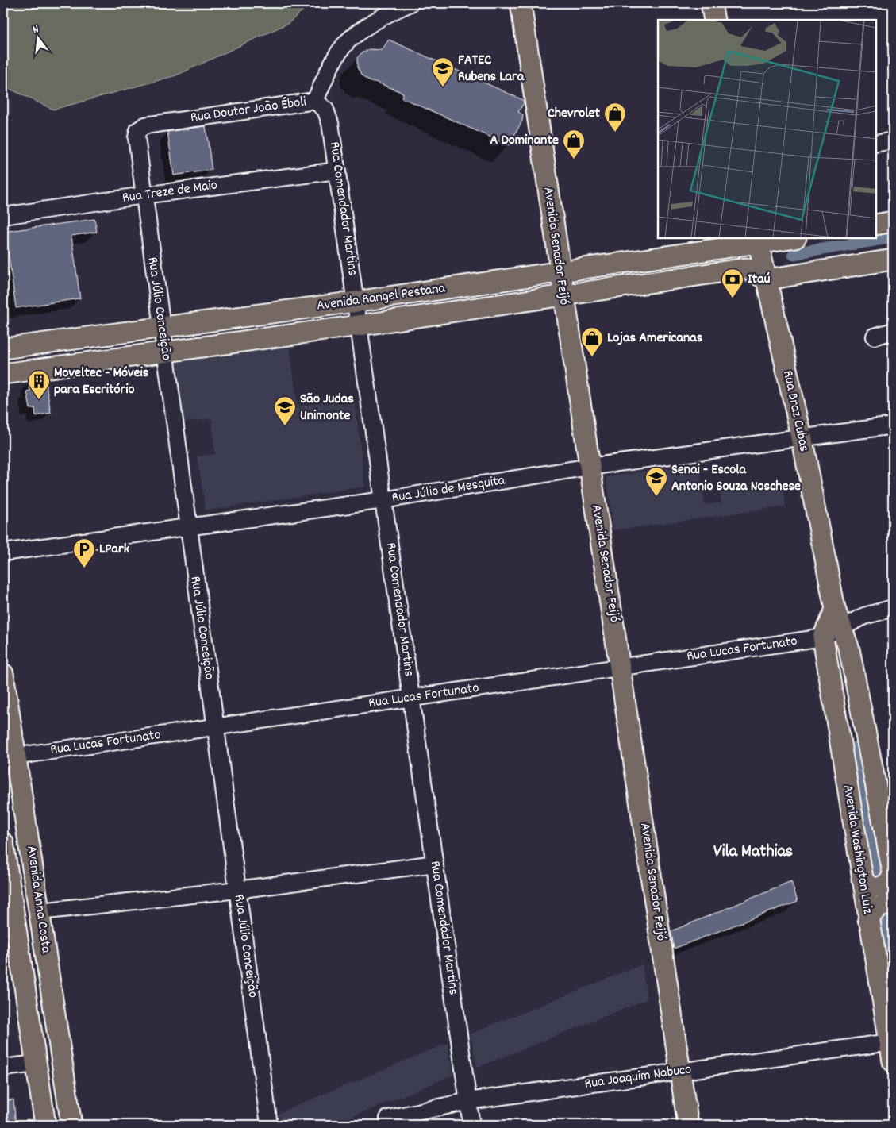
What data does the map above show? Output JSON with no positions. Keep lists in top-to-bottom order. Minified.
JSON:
{"streets":{"main road":["Avenida Senador Feijó","Avenida Rangel Pestana","Rua Braz Cubas","Avenida Washington Luiz","Avenida Anna Costa"],"street":["Rua Doutor João Éboli","Rua Treze de Maio","Rua Comendador Martins","Rua Júlio Conceição","Rua Júlio de Mesquita","Rua Lucas Fortunato","Rua Joaquim Nabuco"]},"crossings":[["Rua Doutor João Éboli","Rua Comendador Martins"],["Rua Doutor João Éboli","Rua Júlio Conceição"],["Rua Treze de Maio","Rua Comendador Martins"],["Rua Treze de Maio","Rua Júlio Conceição"],["Rua Comendador Martins","Avenida Rangel Pestana"],["Rua Comendador Martins","Rua Júlio de Mesquita"],["Rua Comendador Martins","Rua Lucas Fortunato"],["Rua Comendador Martins","Rua Joaquim Nabuco"],["Avenida Senador Feijó","Avenida Rangel Pestana"],["Avenida Senador Feijó","Rua Júlio de Mesquita"],["Avenida Senador Feijó","Rua Lucas Fortunato"],["Avenida Senador Feijó","Rua Joaquim Nabuco"],["Avenida Rangel Pestana","Rua Júlio Conceição"],["Avenida Rangel Pestana","Rua Braz Cubas"],["Rua Júlio Conceição","Rua Júlio de Mesquita"],["Rua Júlio Conceição","Rua Lucas Fortunato"],["Rua Braz Cubas","Rua Júlio de Mesquita"],["Rua Braz Cubas","Avenida Washington Luiz"],["Rua Lucas Fortunato","Avenida Washington Luiz"],["Rua Lucas Fortunato","Avenida Anna Costa"],["Avenida Washington Luiz","Rua Joaquim Nabuco"]],"districts":["Vila Mathias"],"places":{"school or university":["FATEC Rubens Lara","São Judas Unimonte","Senai - Escola Antonio Souza Noschese"],"shop":["Chevrolet","A Dominante","Lojas Americanas"],"bank":["Itaú"],"building":["Moveltec - Móveis para Escritório"],"parking":["LPark"]},"north":"top"}
